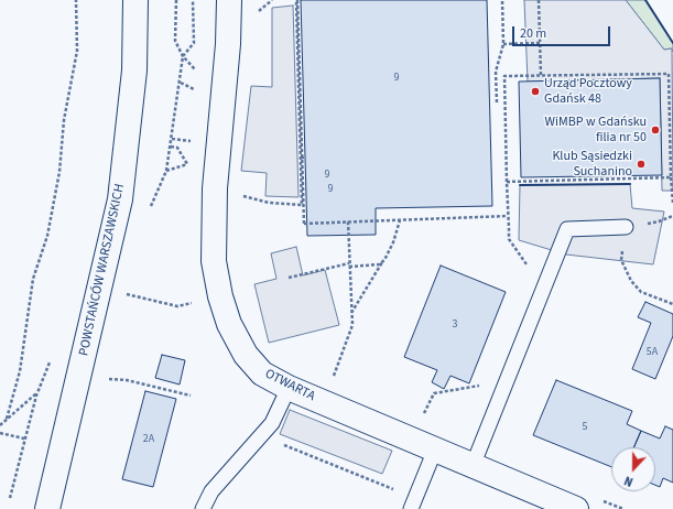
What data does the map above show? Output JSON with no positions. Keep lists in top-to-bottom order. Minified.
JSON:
{"streets":{"street":["POWSTAŃCÓW WARSZAWSKICH","OTWARTA"]},"places":["Urząd Pocztowy Gdańsk 48","WiMBP w Gdańsku filia nr 50","Klub Sąsiedzki Suchanino"],"house_numbers":["9","9","9","3","5A","5","2A"],"scale_bar":"20 m","north":"bottom"}
